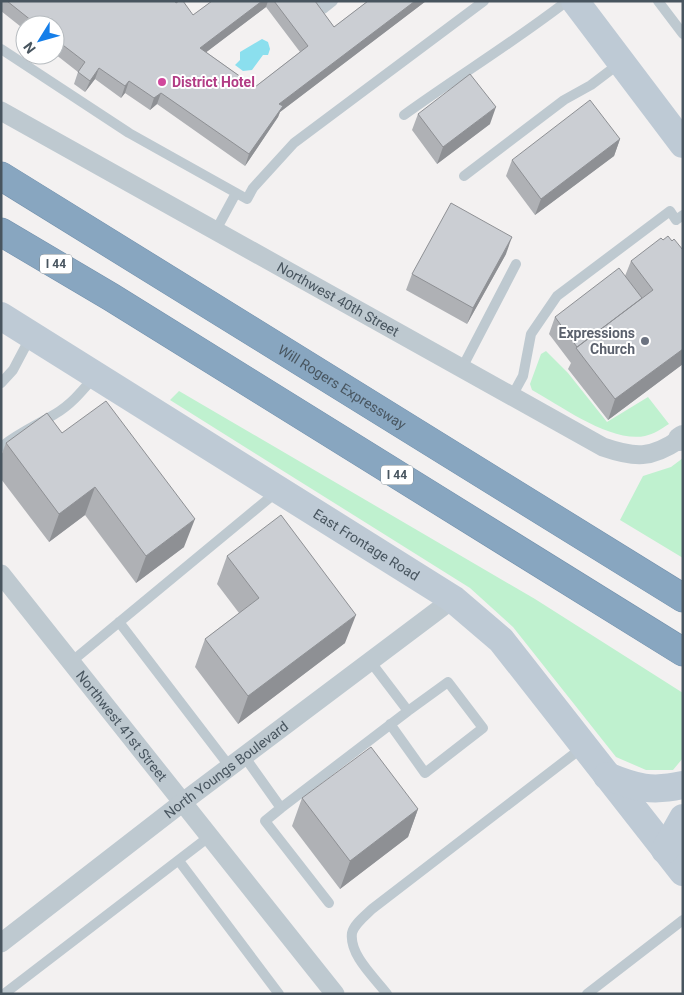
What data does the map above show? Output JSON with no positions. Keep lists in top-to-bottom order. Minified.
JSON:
{"streets":{"highway":["I 44","Will Rogers Expressway"],"main road":["East Frontage Road"],"street":["Northwest 40th Street","Northwest 41st Street","North Youngs Boulevard"]},"crossings":[["East Frontage Road","North Youngs Boulevard"],["Northwest 41st Street","North Youngs Boulevard"]],"places":["District Hotel","Expressions Church"],"north":"bottom left"}
